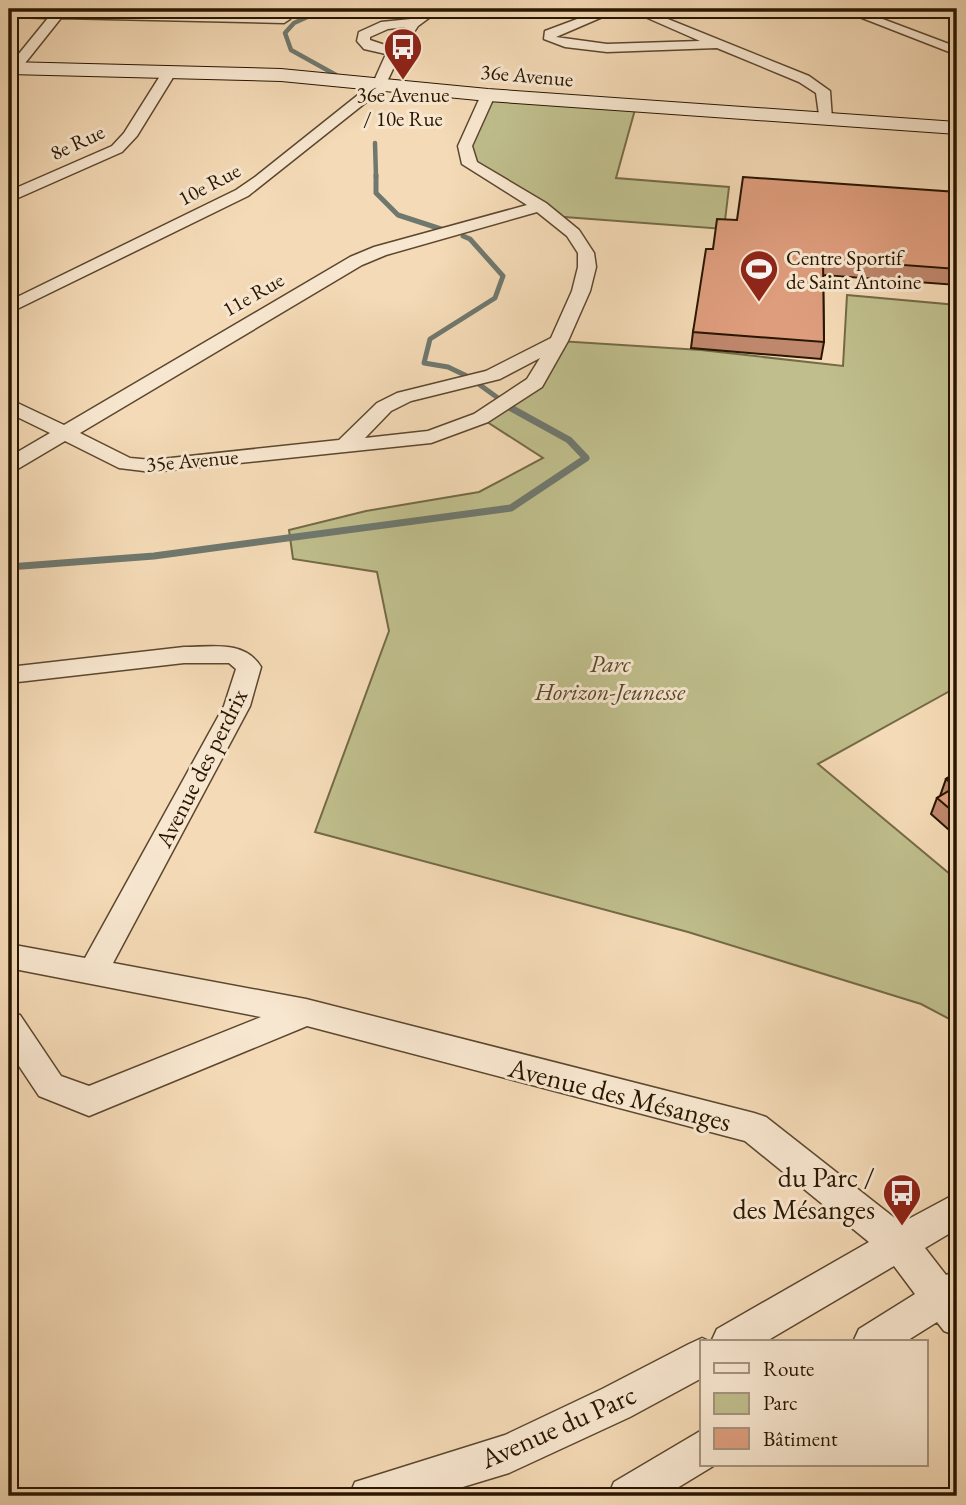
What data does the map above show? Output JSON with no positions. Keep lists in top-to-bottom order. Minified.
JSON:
{"streets":{"street":["36e Avenue","8e Rue","10e Rue","11e Rue","35e Avenue","Avenue des perdrix","Avenue des Mésanges","Avenue du Parc"]},"crossings":[["36e Avenue","8e Rue"],["36e Avenue","10e Rue"],["36e Avenue","35e Avenue"],["11e Rue","35e Avenue"],["Avenue des perdrix","Avenue des Mésanges"]],"parks":["Parc Horizon-Jeunesse"],"places":{"bus stop":["36e Avenue / 10e Rue","du Parc / des Mésanges"],"sports":["Centre Sportif de Saint Antoine"]},"legend":["Route","Parc","Bâtiment"]}
